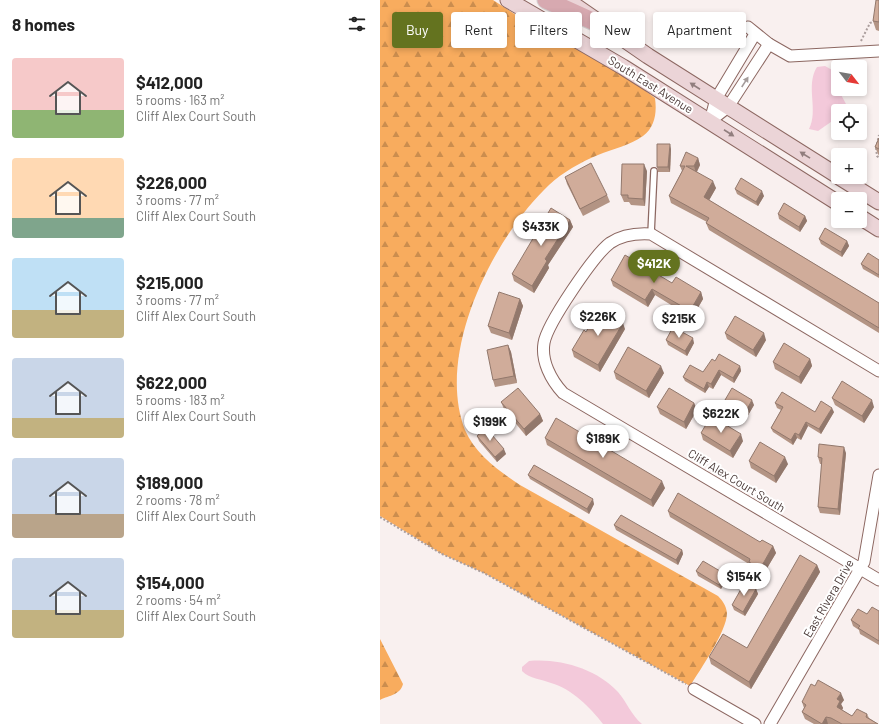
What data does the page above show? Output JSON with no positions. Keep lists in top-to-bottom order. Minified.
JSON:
{"streets":{"main road":["South East Avenue"],"street":["Cliff Alex Court South","East Rivera Drive"]},"crossings":[["Cliff Alex Court South","East Rivera Drive"]],"north":"bottom right","page":{"heading":"8 homes","chip":["Buy","Rent","Filters","New","Apartment"],"list":[{"name":"$412,000","note":"5 rooms · 163 m² · Cliff Alex Court South"},{"name":"$226,000","note":"3 rooms · 77 m² · Cliff Alex Court South"},{"name":"$215,000","note":"3 rooms · 77 m² · Cliff Alex Court South"},{"name":"$622,000","note":"5 rooms · 183 m² · Cliff Alex Court South"},{"name":"$189,000","note":"2 rooms · 78 m² · Cliff Alex Court South"},{"name":"$154,000","note":"2 rooms · 54 m² · Cliff Alex Court South"}],"map_buttons":["+","−"],"price":["$433K","$412K","$226K","$215K","$622K","$199K","$189K","$154K"]}}
